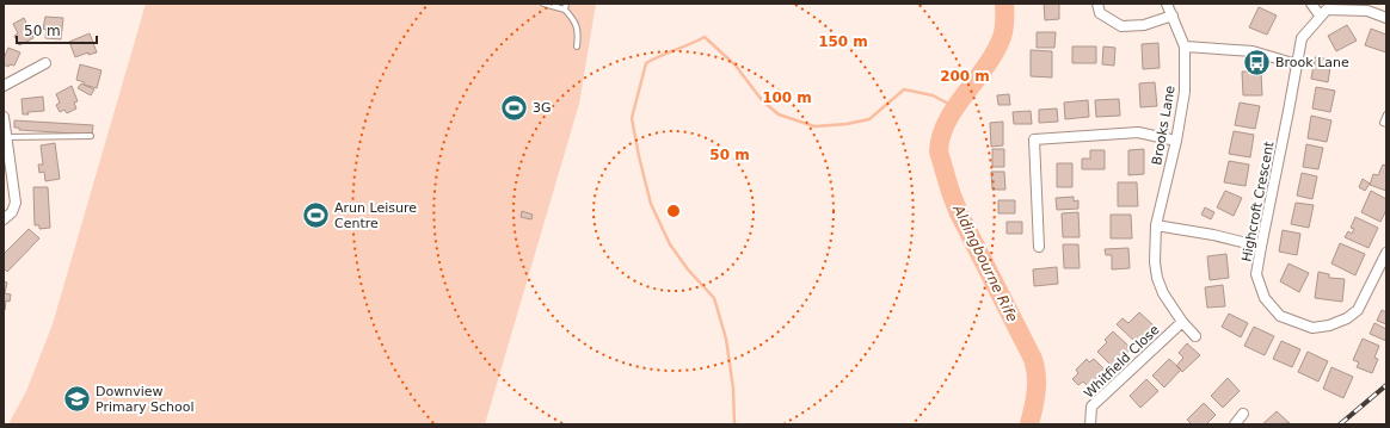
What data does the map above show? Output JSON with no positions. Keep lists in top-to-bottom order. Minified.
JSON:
{"streets":{"street":["Brooks Lane","Highcroft Crescent","Whitfield Close"]},"crossings":[["Brooks Lane","Whitfield Close"]],"water":["Aldingbourne Rife"],"places":{"bus stop":["Brook Lane"],"sports":["3G","Arun Leisure Centre"],"school or university":["Downview Primary School"]},"scale_bar":"50 m","rings":["150 m","200 m","100 m","50 m"]}
